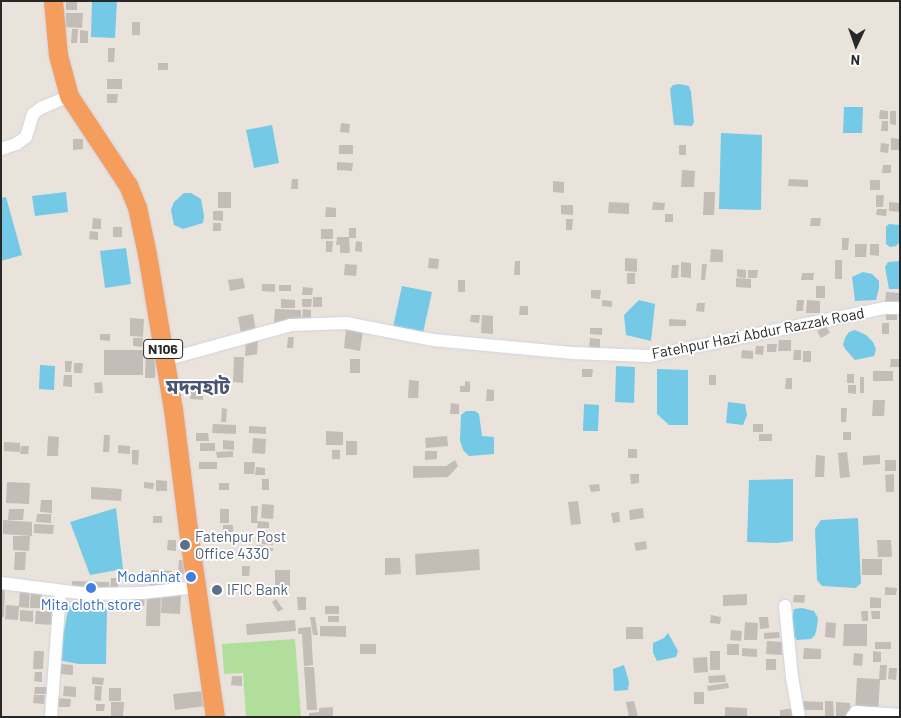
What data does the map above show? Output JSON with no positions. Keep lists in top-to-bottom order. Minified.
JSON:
{"streets":{"highway":["N106"],"street":["Fatehpur Hazi Abdur Razzak Road"]},"crossings":[["Fatehpur Hazi Abdur Razzak Road","N106"]],"districts":["মদনহাট"],"places":["Fatehpur Post Office 4330","Modanhat","Mita cloth store","IFIC Bank"],"north":"bottom"}
